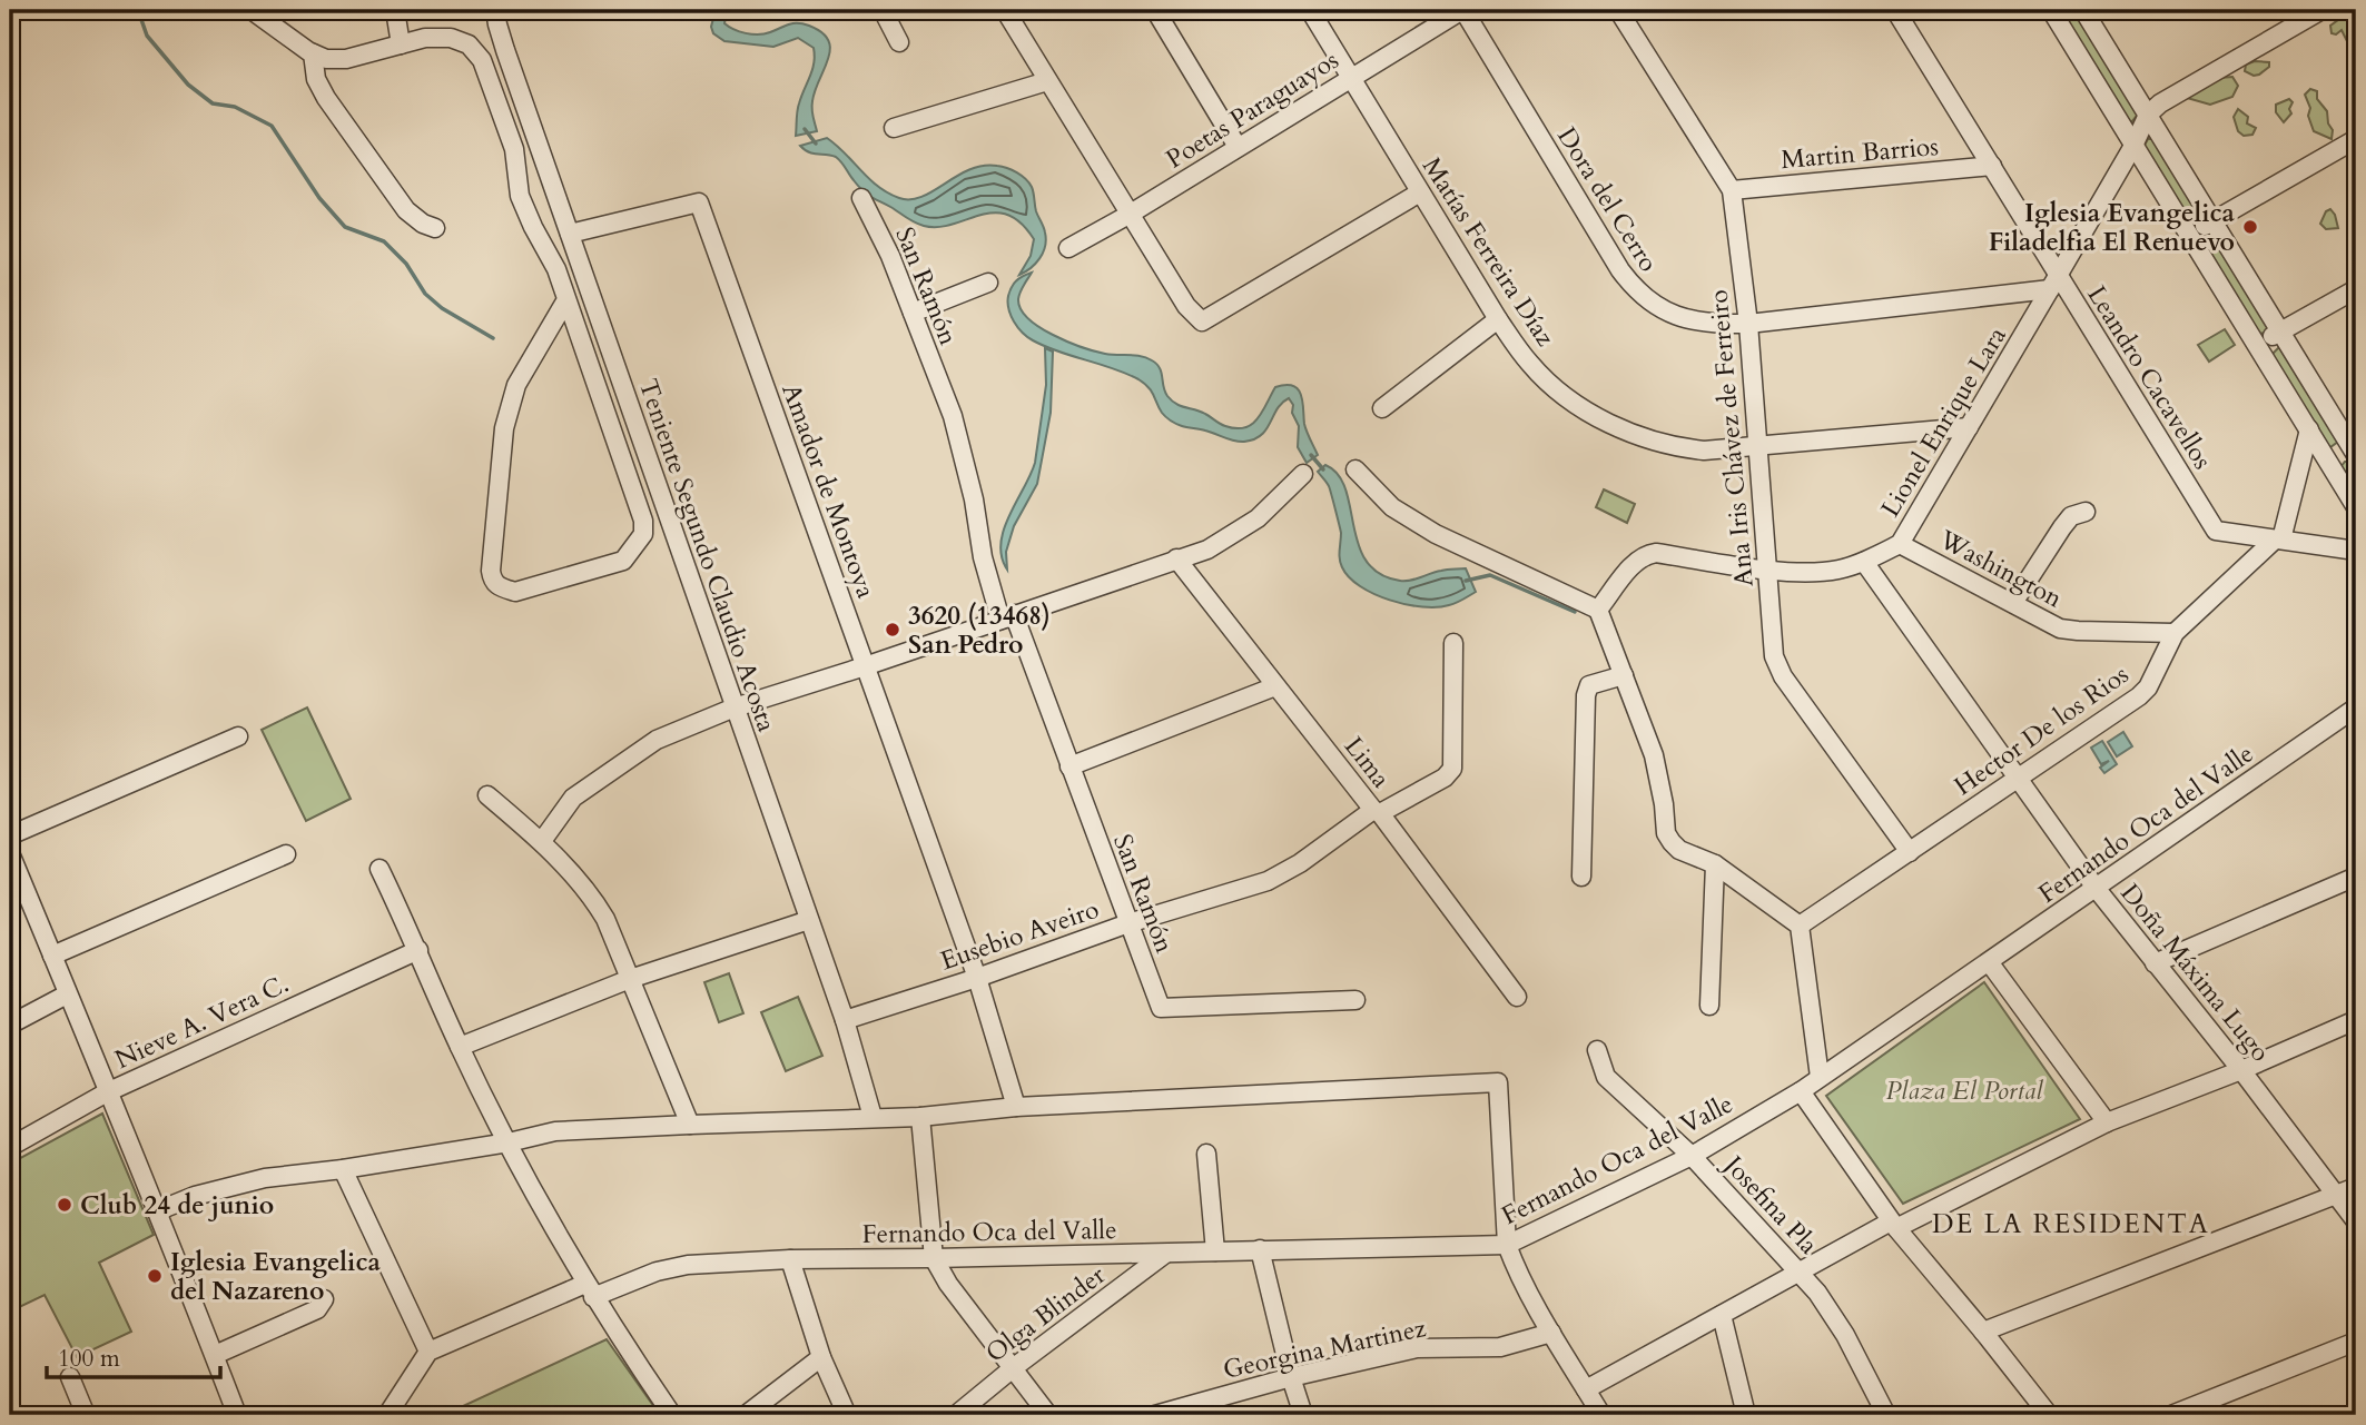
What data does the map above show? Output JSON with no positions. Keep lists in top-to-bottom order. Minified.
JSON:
{"streets":{"street":["Poetas Paraguayos","Martin Barrios","Dora del Cerro","Matías Ferreira Díaz","San Ramón","Leandro Cacavellos","Lionel Enrique Lara","Ana Iris Chávez de Ferreiro","Amador de Montoya","Teniente Segundo Claudio Acosta","Washington","Hector De los Rios","Lima","Fernando Oca del Valle","Eusebio Aveiro","Doña Máxima Lugo","Nieve A. Vera C.","Josefina Pla","Olga Blinder","Georgina Martinez"]},"crossings":[["Poetas Paraguayos","Dora del Cerro"],["Poetas Paraguayos","Matías Ferreira Díaz"],["Martin Barrios","Leandro Cacavellos"],["Martin Barrios","Ana Iris Chávez de Ferreiro"],["Dora del Cerro","Leandro Cacavellos"],["Dora del Cerro","Lionel Enrique Lara"],["Dora del Cerro","Ana Iris Chávez de Ferreiro"],["Matías Ferreira Díaz","Lionel Enrique Lara"],["Matías Ferreira Díaz","Ana Iris Chávez de Ferreiro"],["San Ramón","Eusebio Aveiro"],["Leandro Cacavellos","Lionel Enrique Lara"],["Leandro Cacavellos","Hector De los Rios"],["Lionel Enrique Lara","Ana Iris Chávez de Ferreiro"],["Lionel Enrique Lara","Washington"],["Lionel Enrique Lara","Doña Máxima Lugo"],["Ana Iris Chávez de Ferreiro","Hector De los Rios"],["Amador de Montoya","Teniente Segundo Claudio Acosta"],["Amador de Montoya","Eusebio Aveiro"],["Teniente Segundo Claudio Acosta","Eusebio Aveiro"],["Washington","Hector De los Rios"],["Hector De los Rios","Doña Máxima Lugo"],["Lima","Eusebio Aveiro"],["Fernando Oca del Valle","Doña Máxima Lugo"],["Fernando Oca del Valle","Josefina Pla"],["Fernando Oca del Valle","Olga Blinder"]],"districts":["DE LA RESIDENTA"],"parks":["Plaza El Portal"],"places":["Iglesia Evangelica Filadelfia El Renuevo","3620 (13468) San Pedro","Club 24 de junio","Iglesia Evangelica del Nazareno"],"scale_bar":"100 m"}
